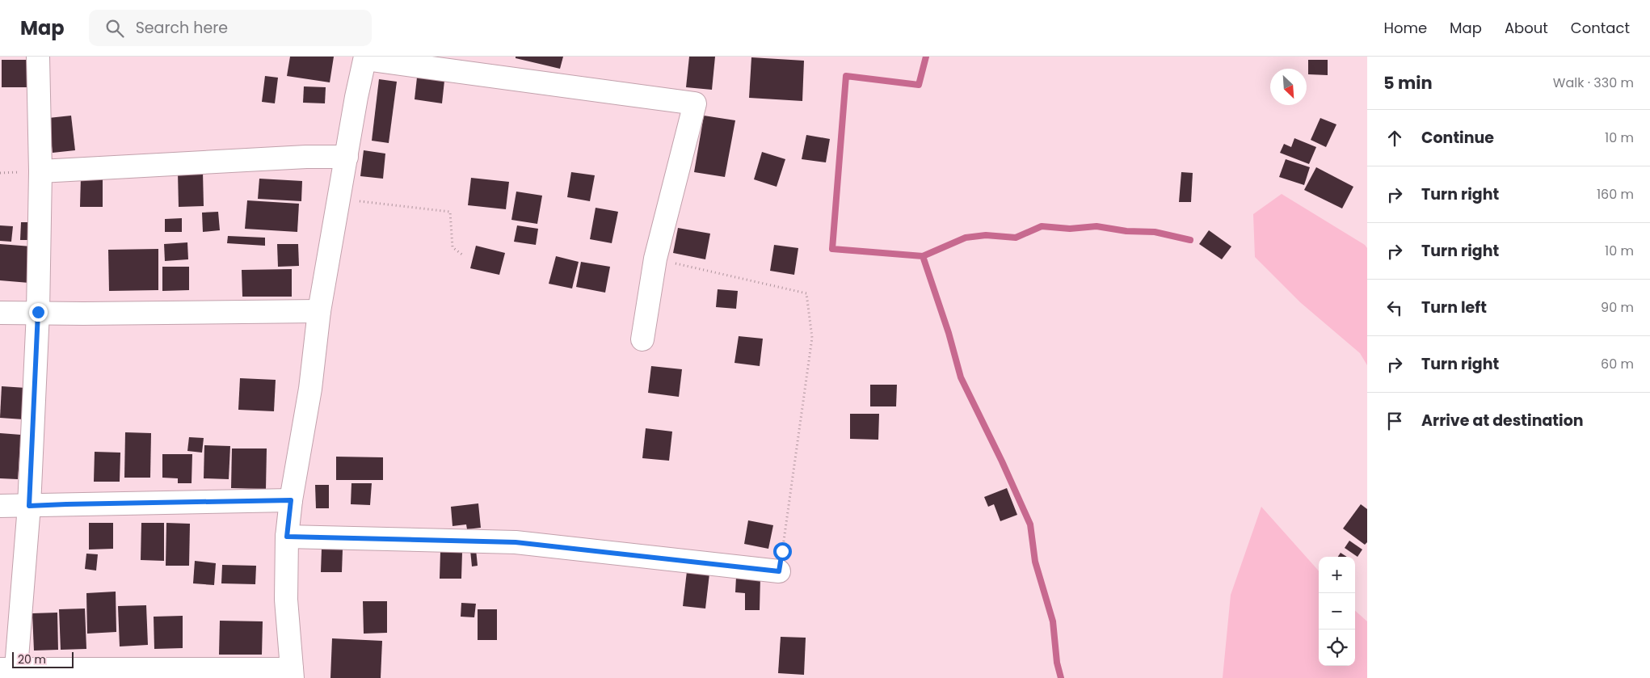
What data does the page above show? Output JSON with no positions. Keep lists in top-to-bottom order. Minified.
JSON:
{"scale_bar":"20 m","north":"bottom right","page":{"header":"Map","search":"Search here","nav":["Home","Map","About","Contact"],"heading":["5 min","Walk · 330 m"],"list":[["Continue","10 m"],["Turn right","160 m"],["Turn right","10 m"],["Turn left","90 m"],["Turn right","60 m"],"Arrive at destination"],"map_buttons":["+","−"],"scale":"20 m"}}
